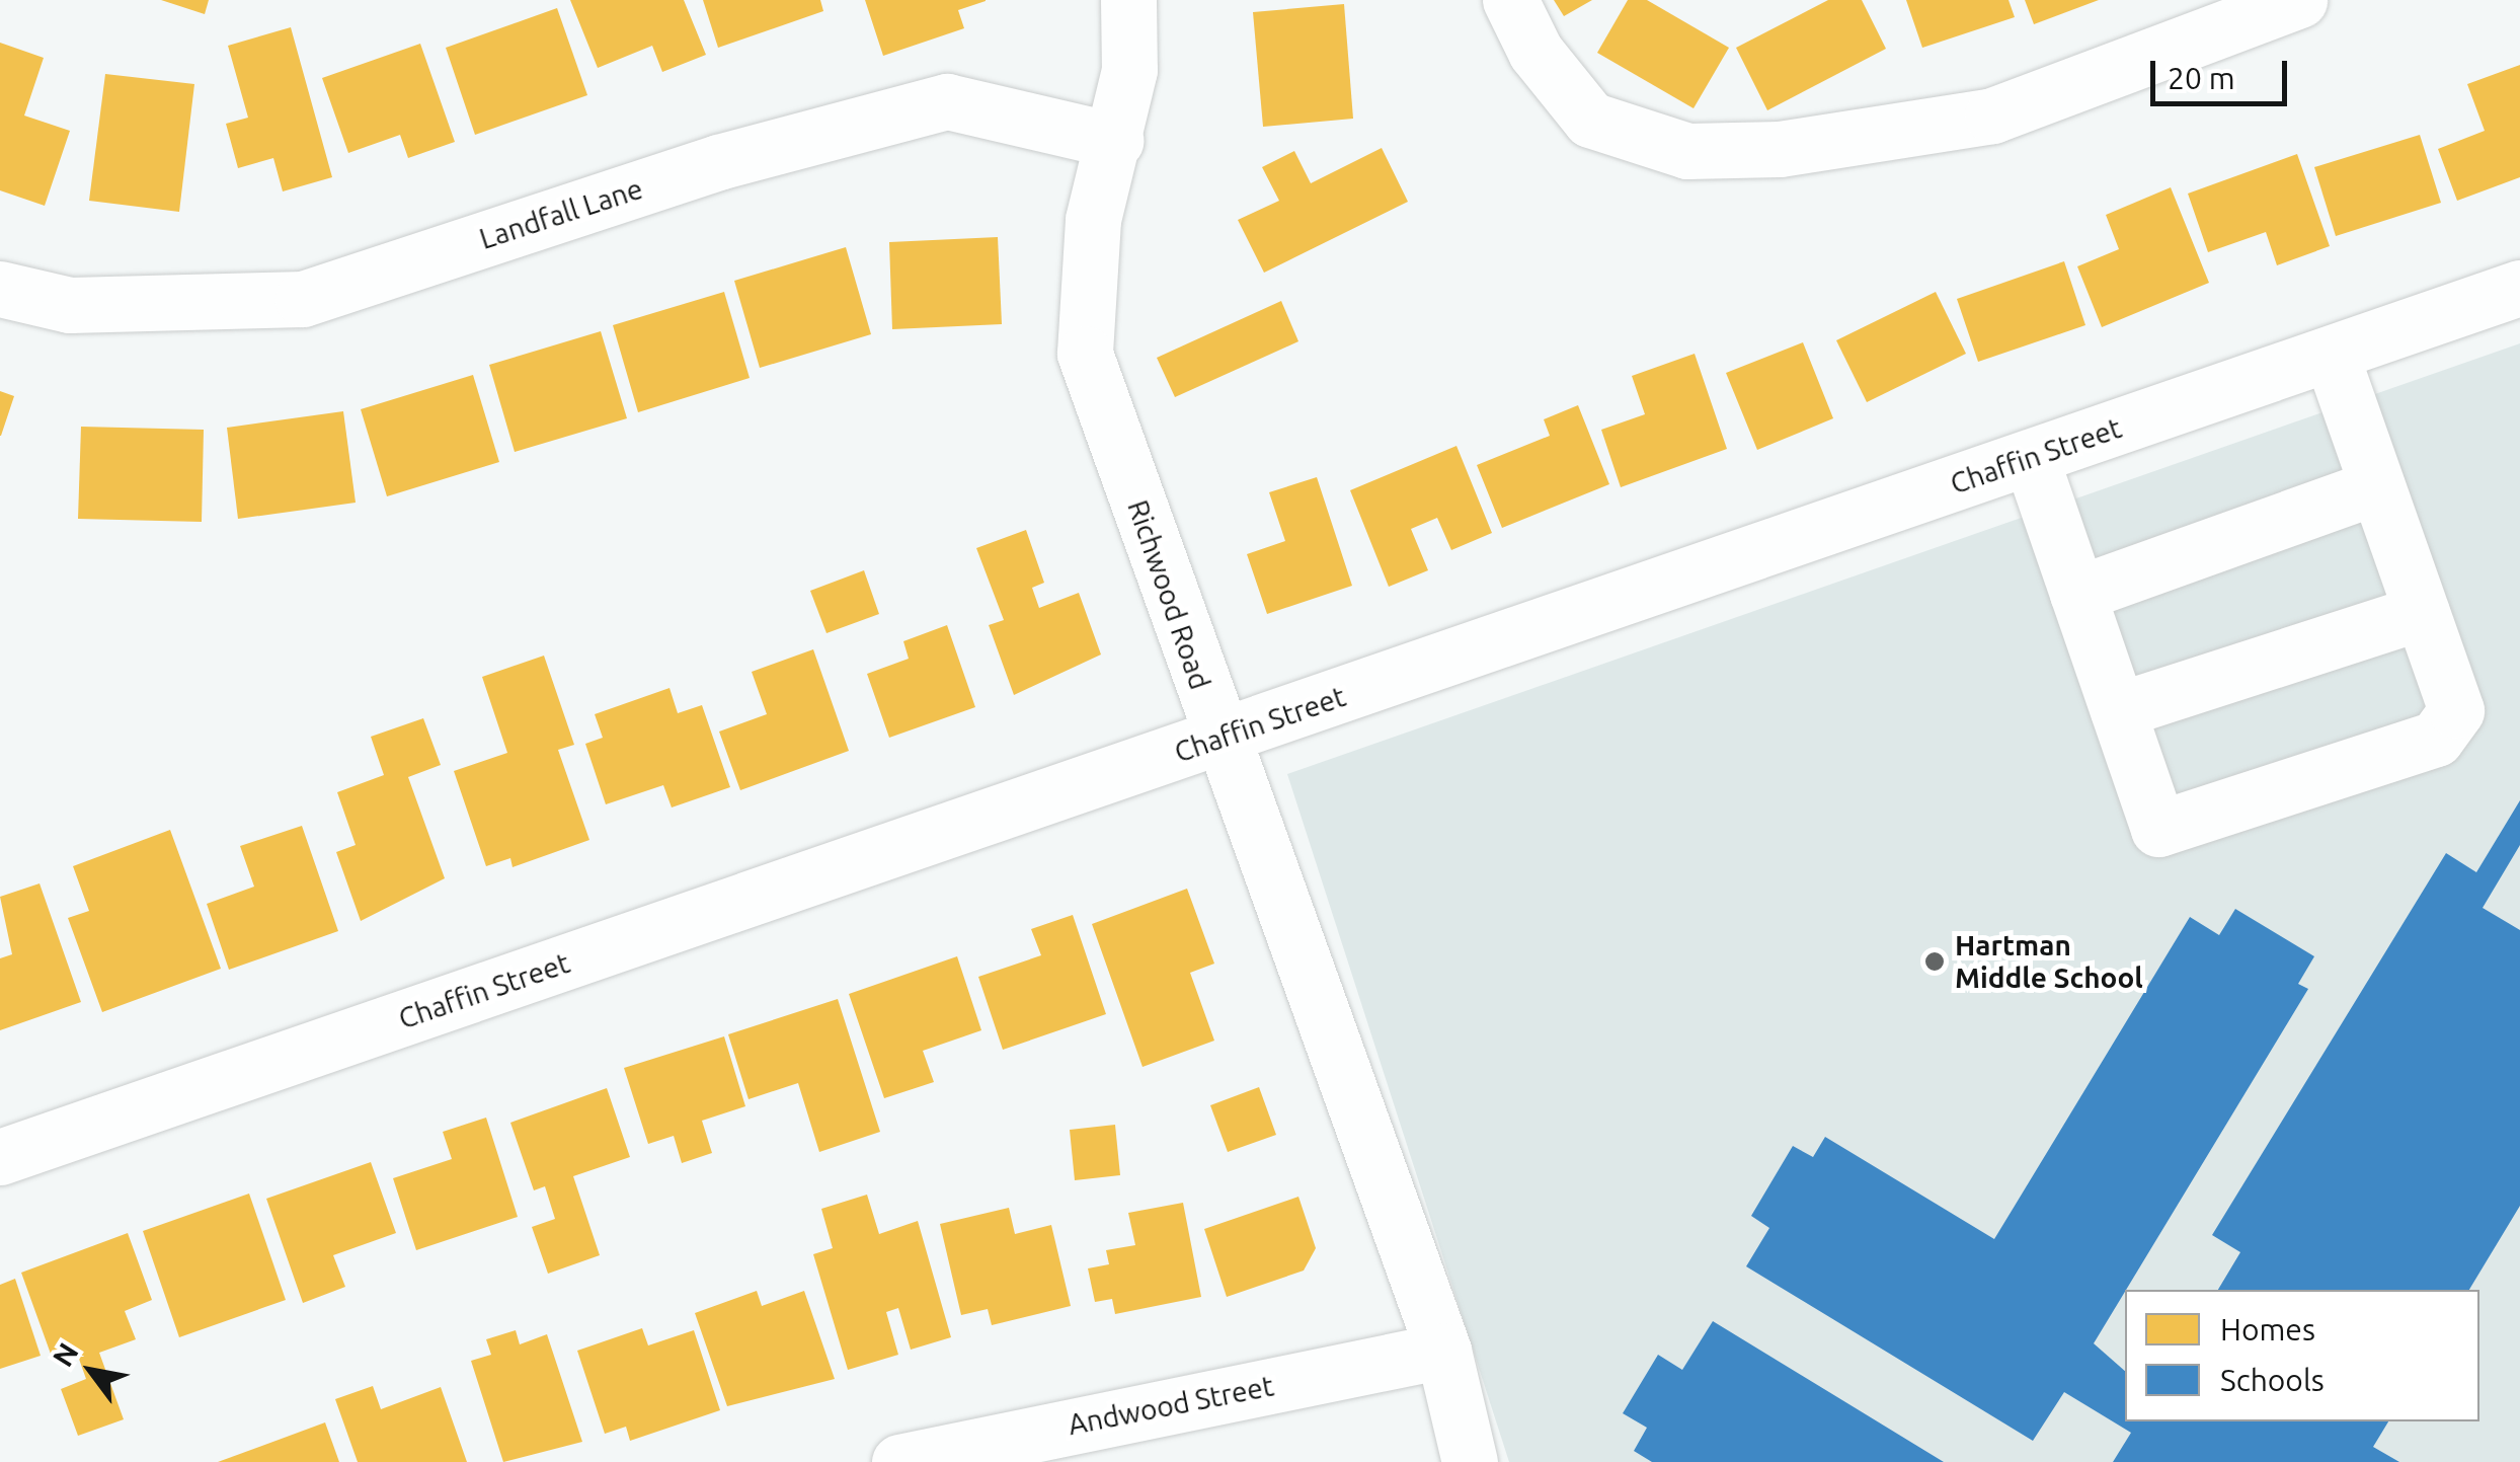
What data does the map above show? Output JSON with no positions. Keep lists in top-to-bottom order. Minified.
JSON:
{"streets":{"street":["Landfall Lane","Chaffin Street","Richwood Road","Andwood Street"]},"crossings":[["Landfall Lane","Richwood Road"],["Chaffin Street","Richwood Road"],["Richwood Road","Andwood Street"]],"places":["Hartman Middle School"],"legend":["Homes","Schools"],"scale_bar":"20 m","north":"top left"}
